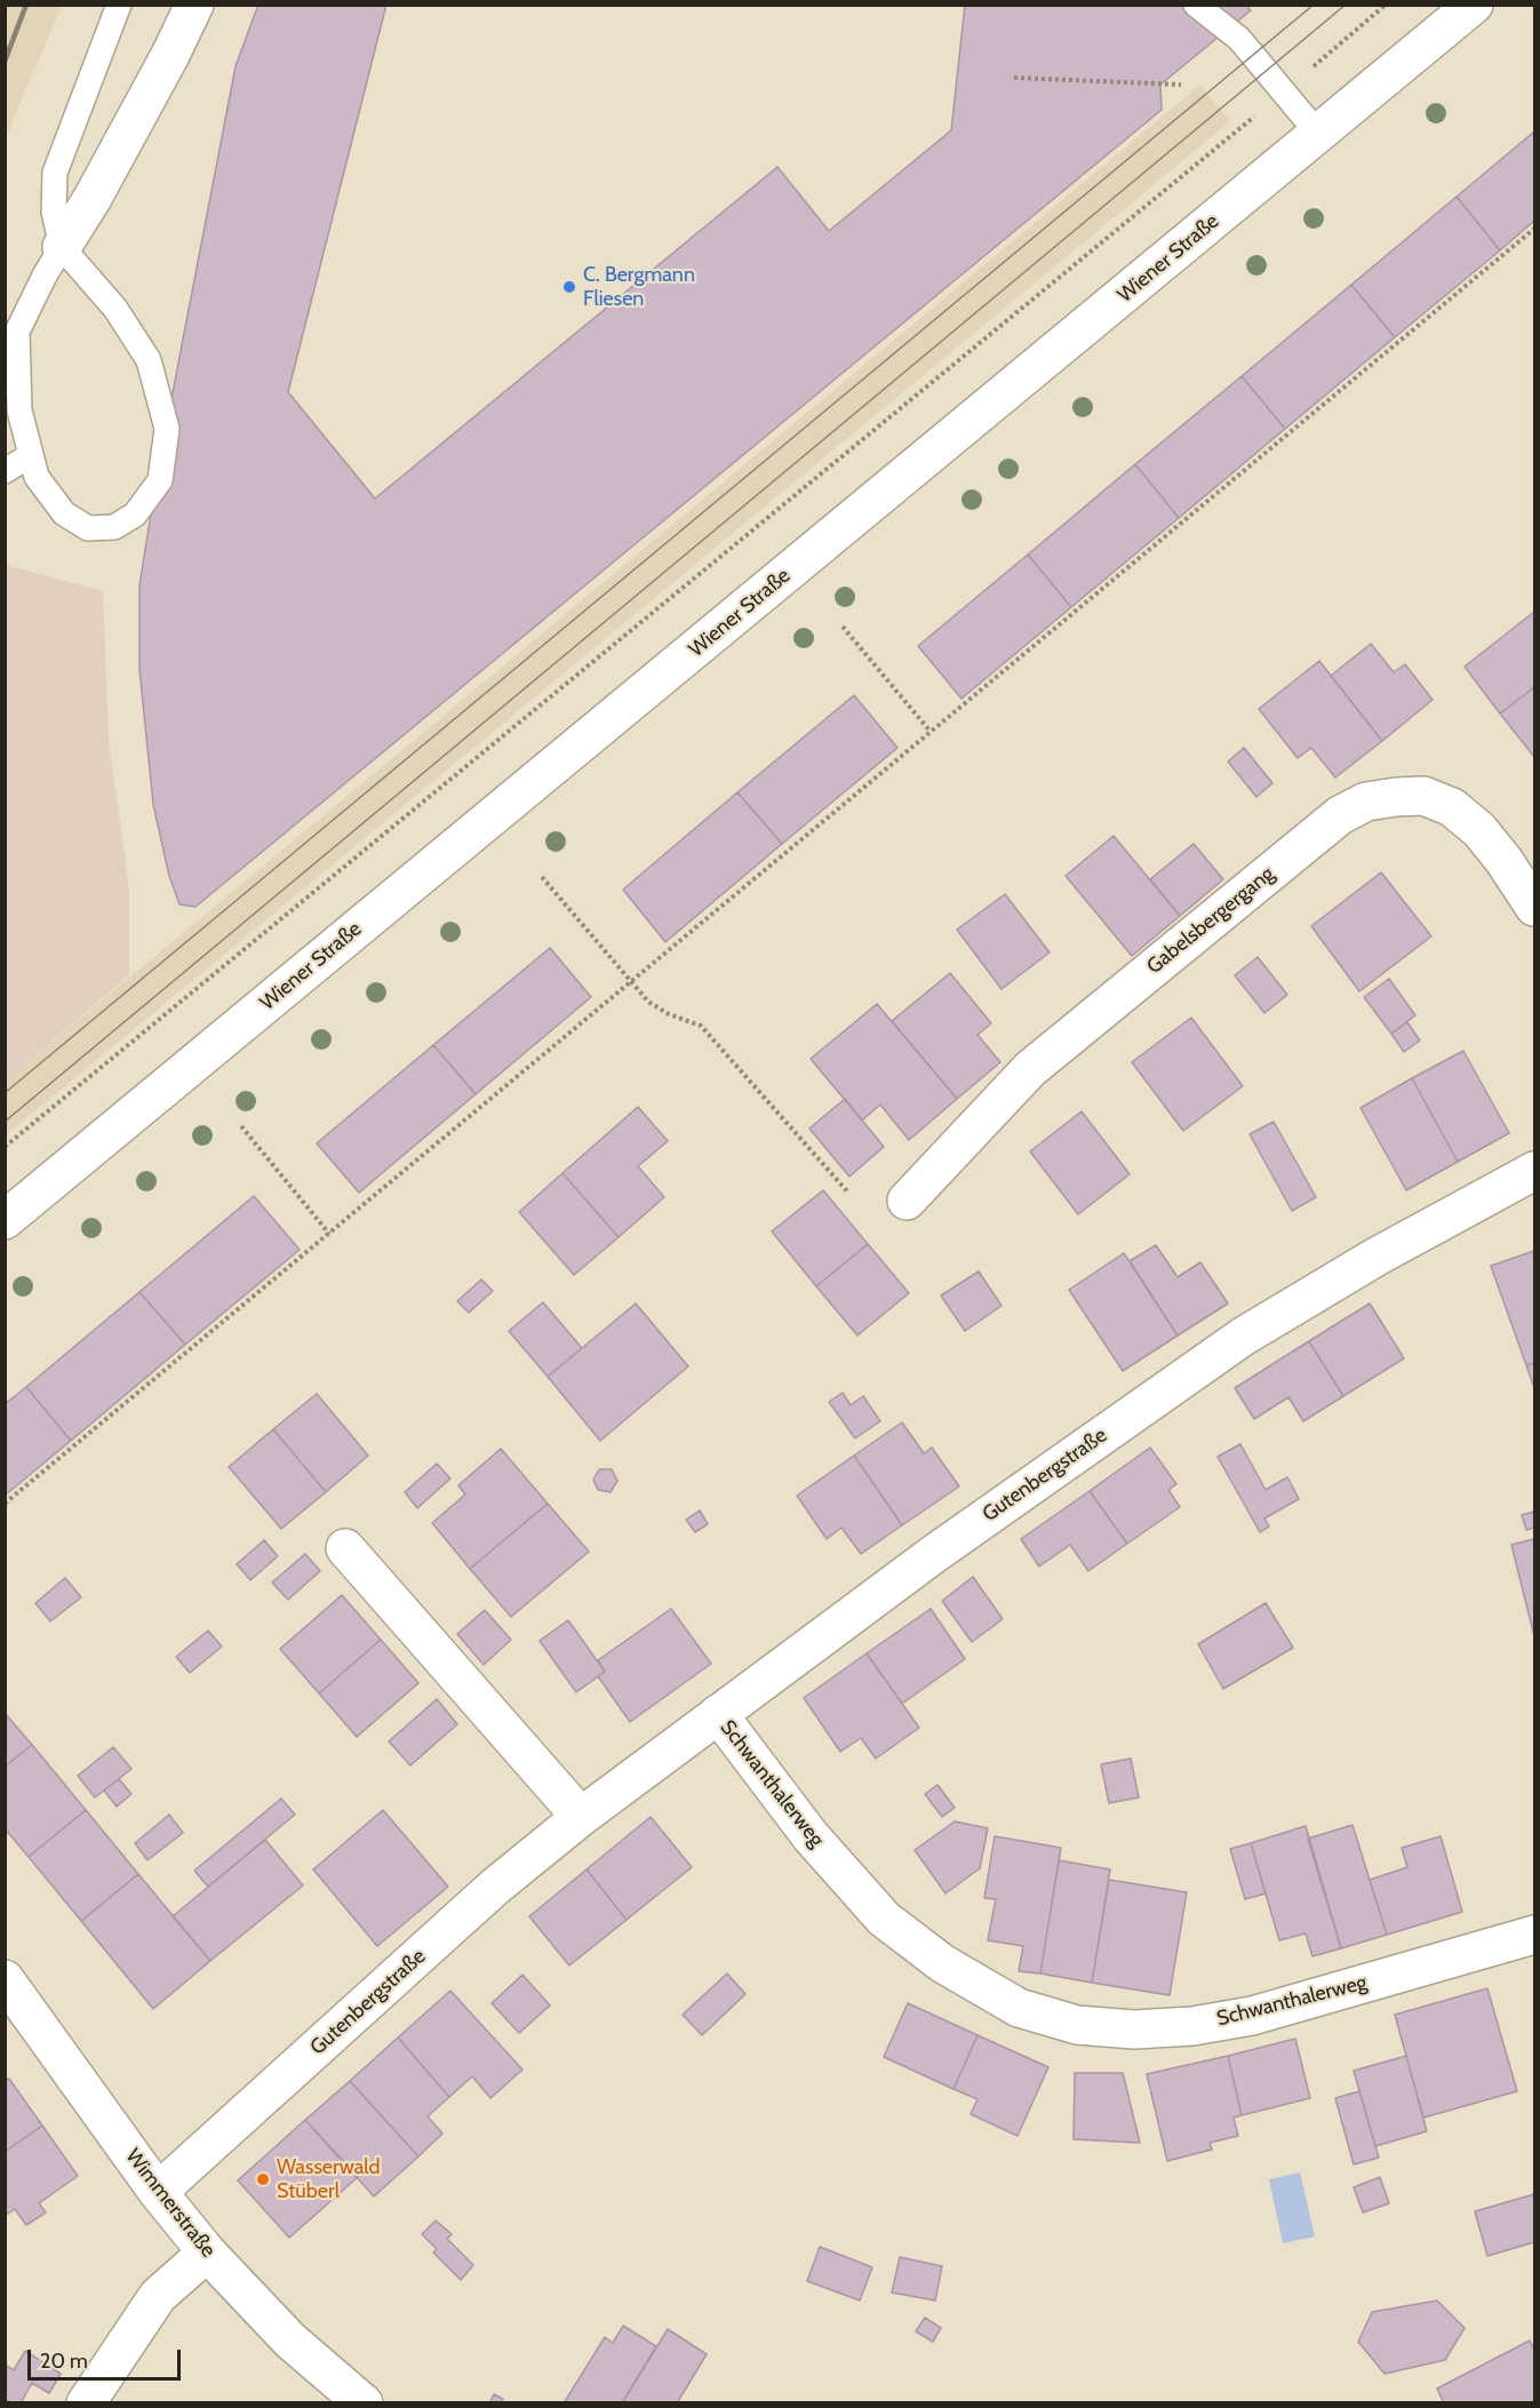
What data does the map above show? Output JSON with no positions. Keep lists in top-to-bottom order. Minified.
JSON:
{"streets":{"street":["Wiener Straße","Gabelsbergergang","Gutenbergstraße","Schwanthalerweg","Wimmerstraße"]},"crossings":[["Gutenbergstraße","Schwanthalerweg"],["Gutenbergstraße","Wimmerstraße"]],"places":["C. Bergmann Fliesen","Wasserwald Stüberl"],"scale_bar":"20 m"}
